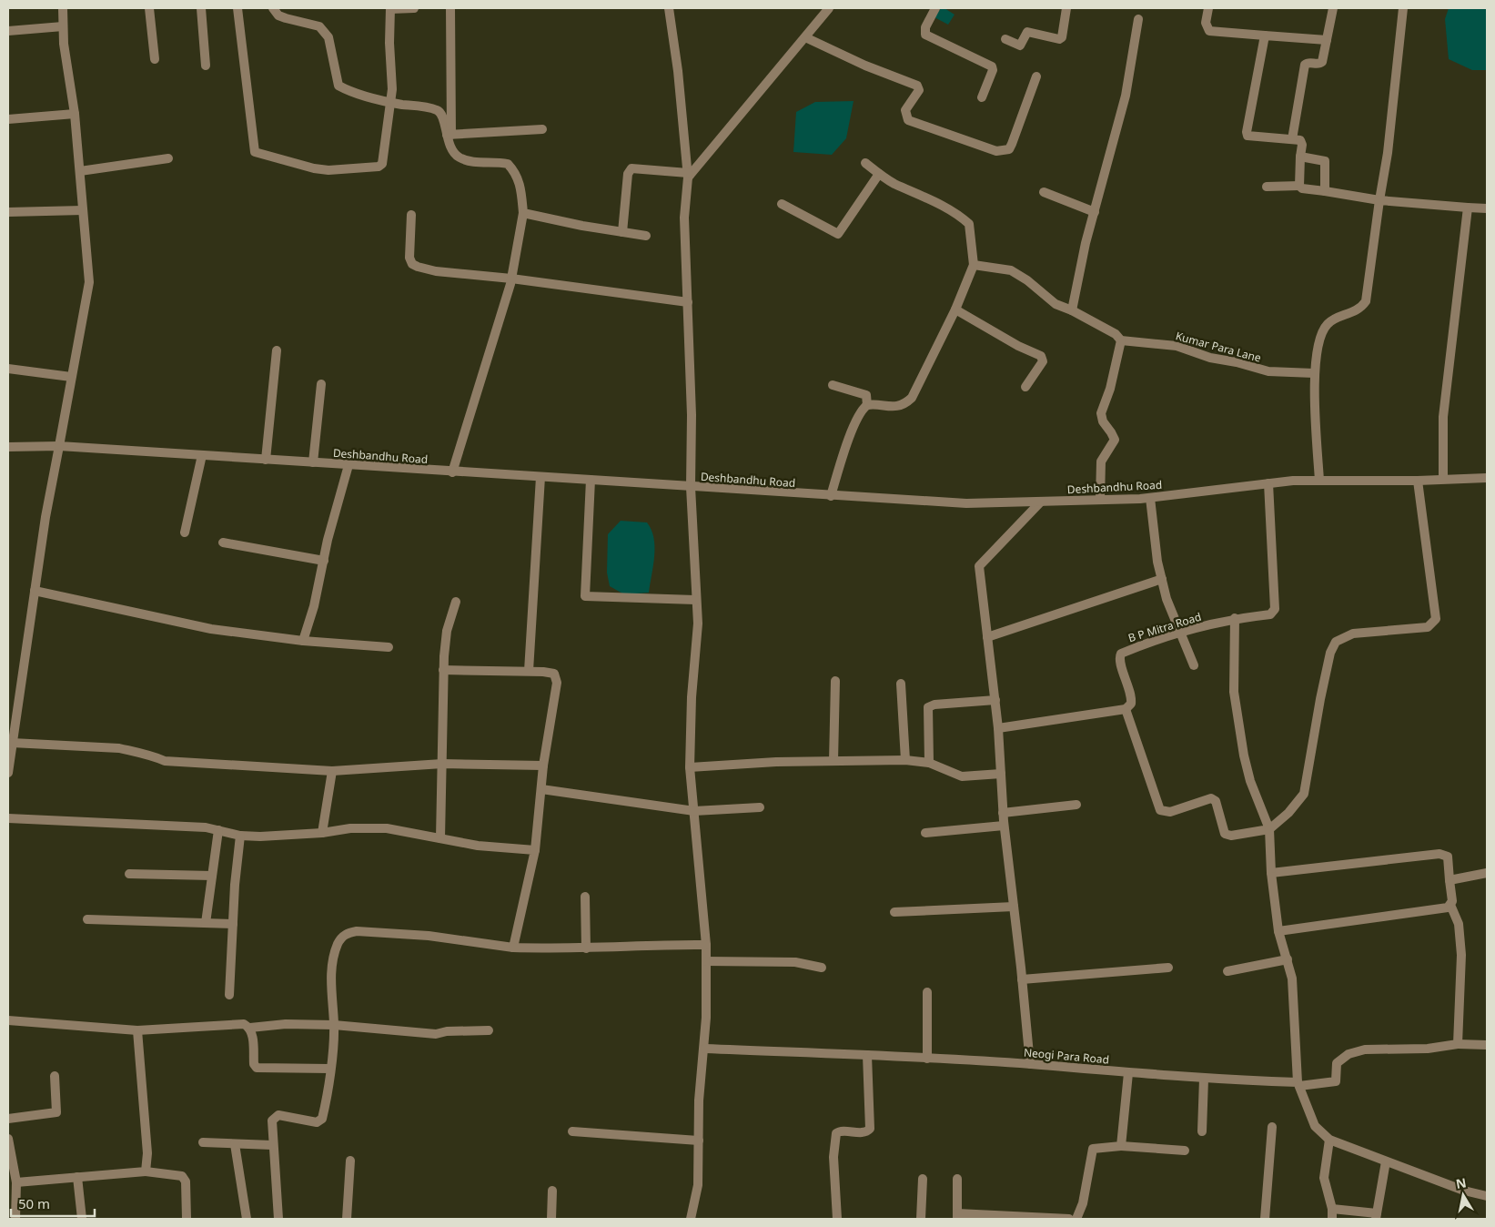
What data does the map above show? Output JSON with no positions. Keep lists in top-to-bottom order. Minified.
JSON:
{"streets":{"street":["Kumar Para Lane","Deshbandhu Road","B P Mitra Road","Neogi Para Road"]},"crossings":[["Deshbandhu Road","B P Mitra Road"]],"scale_bar":"50 m","north":"top"}
